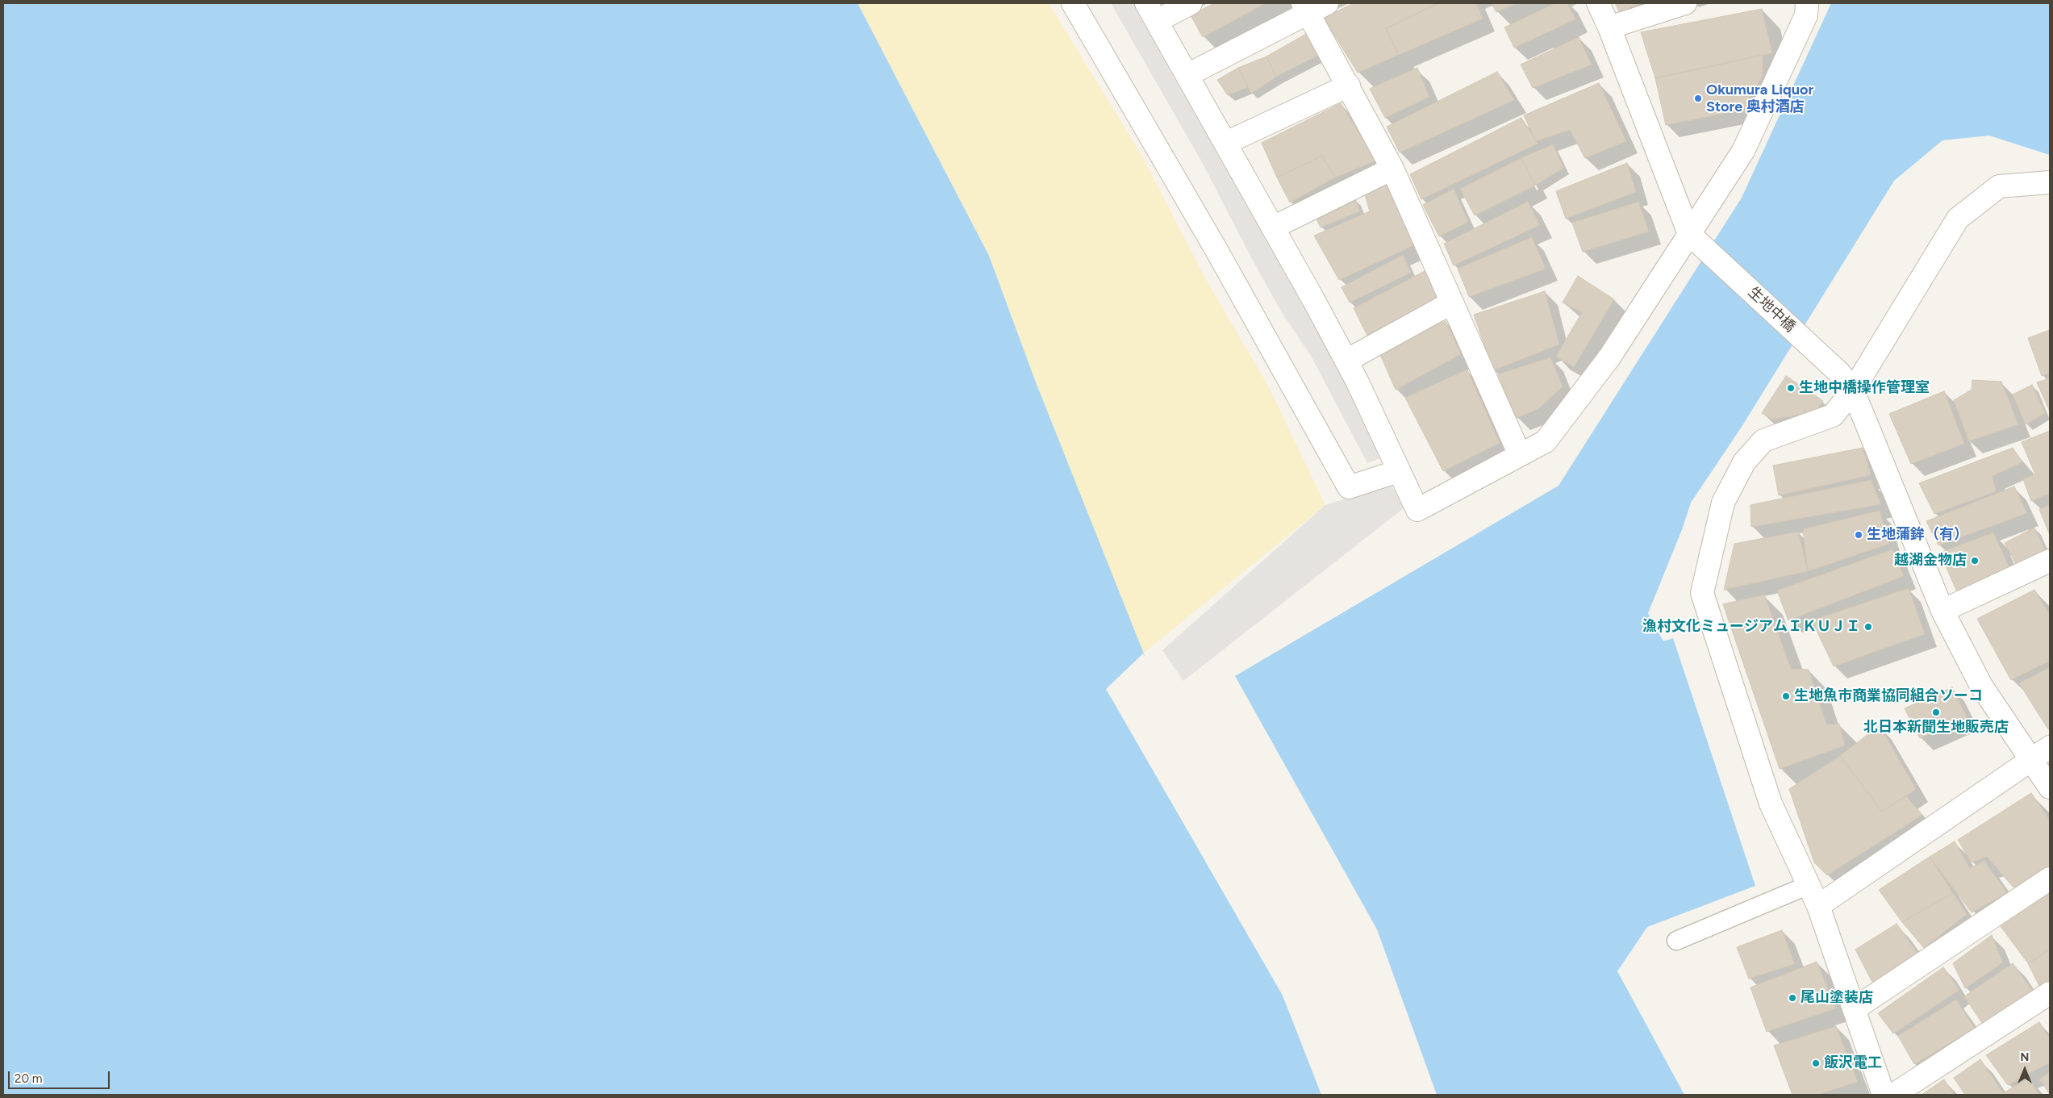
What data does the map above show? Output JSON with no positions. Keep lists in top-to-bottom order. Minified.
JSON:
{"streets":{"street":["生地中橋"]},"places":["Okumura Liquor Store 奥村酒店","生地中橋操作管理室","生地蒲鉾（有）","越湖金物店","漁村文化ミュージアムＩＫＵＪＩ","生地魚市商業協同組合ソーコ","北日本新聞生地販売店","尾山塗装店","飯沢電工"],"scale_bar":"20 m","north":"top"}
